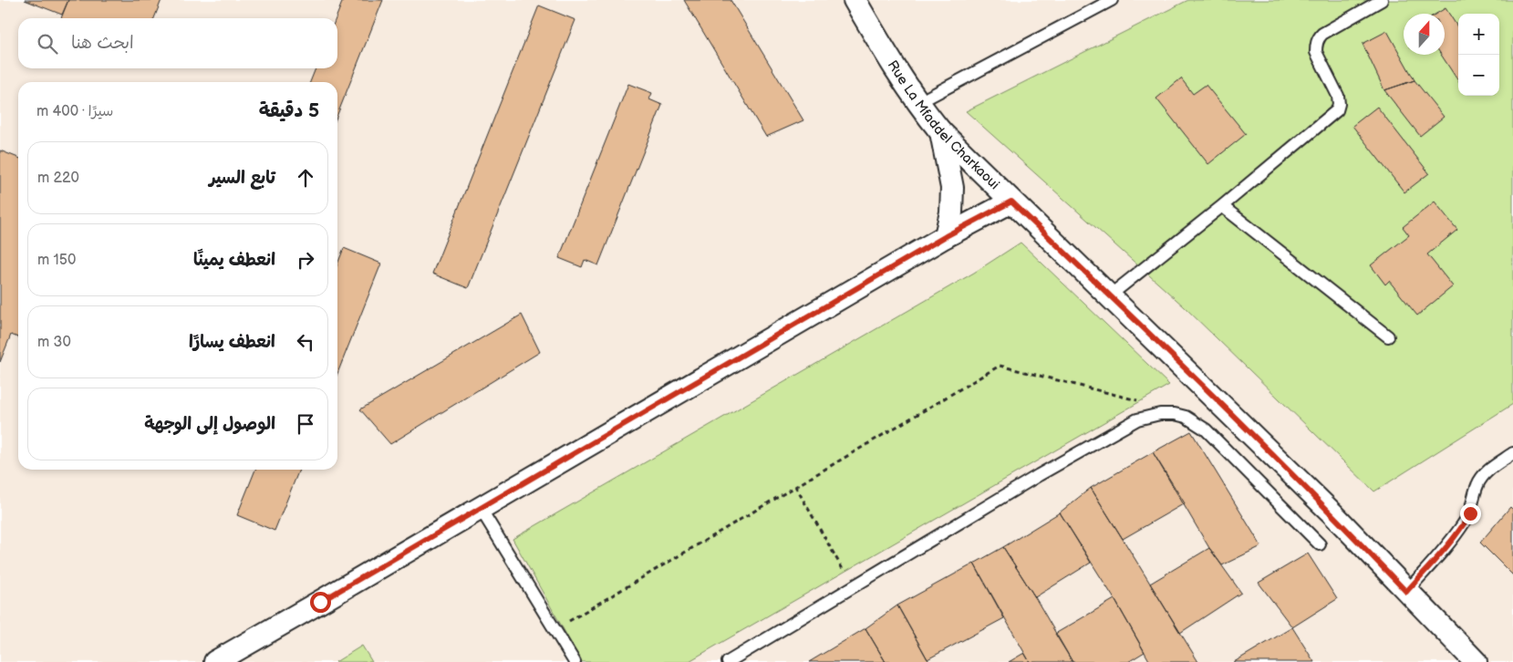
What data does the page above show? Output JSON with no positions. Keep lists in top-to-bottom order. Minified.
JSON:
{"streets":{"street":["Rue La Mfaddel Charkaoui"]},"north":"top","page":{"map_buttons":["+","−"],"search":"ابحث هنا","heading":["5 دقيقة","سيرًا · 400 m"],"list":[["تابع السير","220 m"],["انعطف يمينًا","150 m"],["انعطف يسارًا","30 m"],"الوصول إلى الوجهة"]}}
